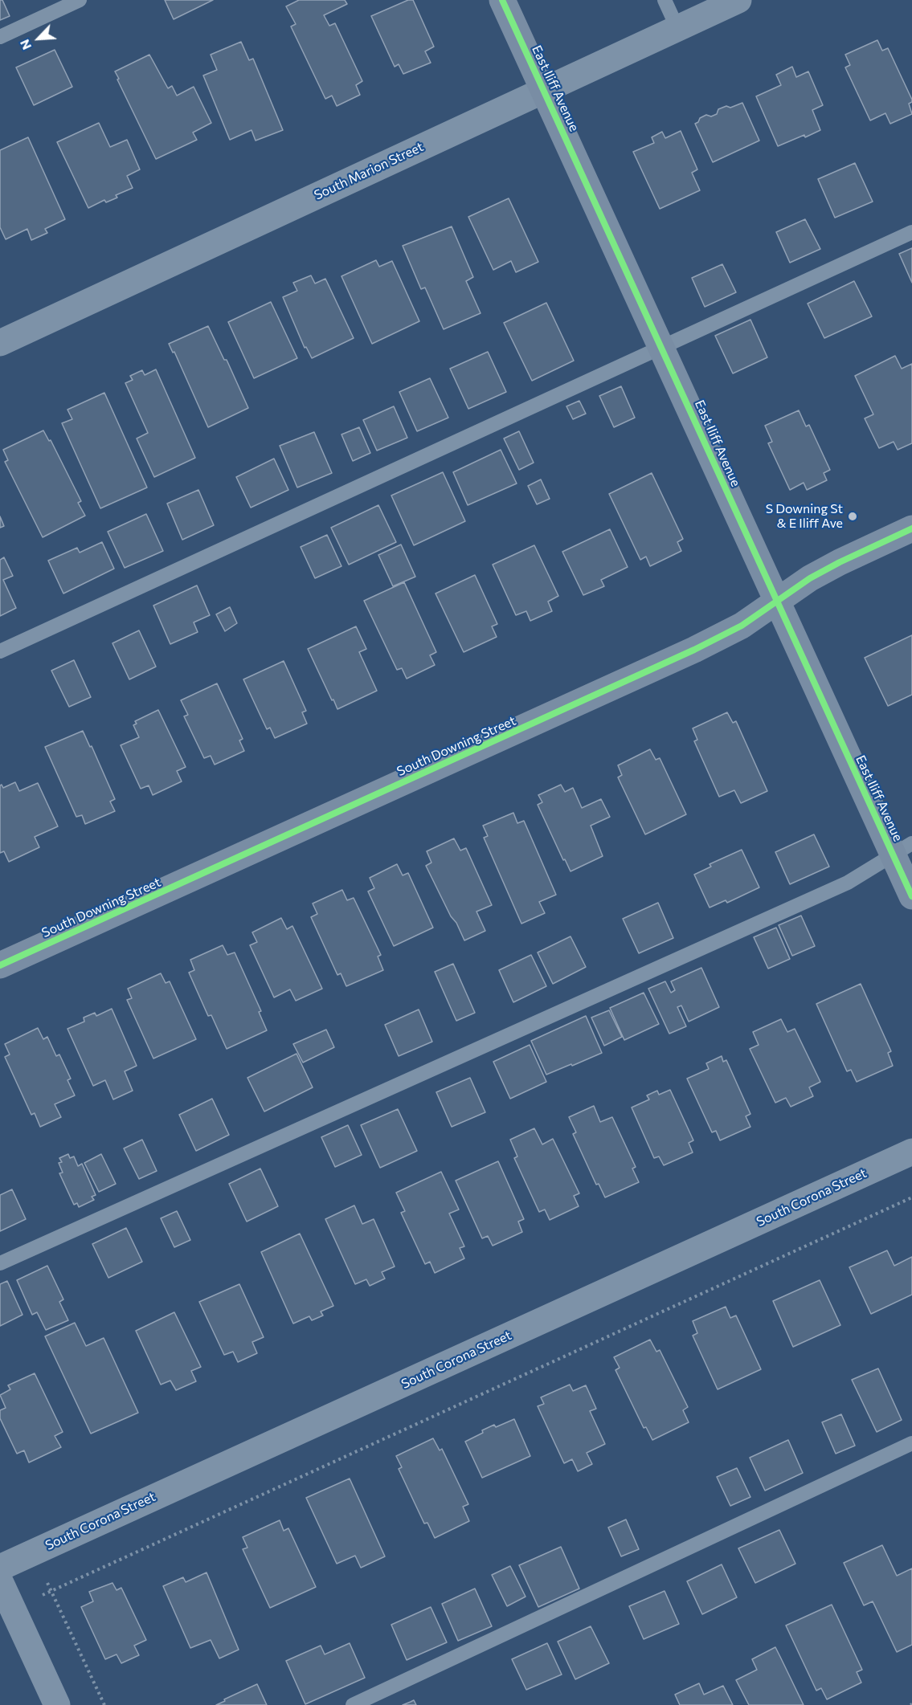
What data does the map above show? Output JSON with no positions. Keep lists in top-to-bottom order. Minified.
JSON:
{"streets":{"street":["East Iliff Avenue","South Marion Street","South Downing Street","South Corona Street"]},"crossings":[["East Iliff Avenue","South Marion Street"],["East Iliff Avenue","South Downing Street"]],"places":["S Downing St & E Iliff Ave"],"north":"bottom left"}
